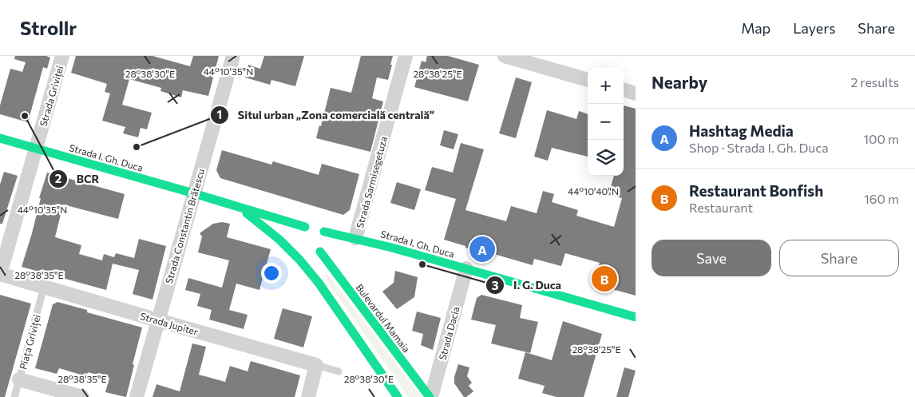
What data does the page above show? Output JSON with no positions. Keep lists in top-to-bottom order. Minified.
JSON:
{"streets":{"main road":["Strada I. Gh. Duca","Bulevardul Mamaia"],"street":["Strada Griviței","Strada Sarmisegetuza","Strada Constantin Brătescu","Strada Jupiter","Strada Dacia"],"lane":["Piața Griviței"]},"crossings":[["Strada Griviței","Strada I. Gh. Duca"],["Strada Griviței","Strada Jupiter"],["Strada I. Gh. Duca","Strada Sarmisegetuza"],["Strada I. Gh. Duca","Strada Constantin Brătescu"],["Strada I. Gh. Duca","Strada Dacia"],["Strada Constantin Brătescu","Strada Jupiter"],["Bulevardul Mamaia","Strada Dacia"],["Strada Jupiter","Piața Griviței"]],"places":["BCR","Situl urban „Zona comercială centrală”","I. G. Duca"],"page":{"header":"Strollr","nav":["Map","Layers","Share"],"heading":["Nearby","2 results"],"map_buttons":["+","−"],"list":[{"mark":"A","name":"Hashtag Media","note":"Shop · Strada I. Gh. Duca","value":"100 m"},{"mark":"B","name":"Restaurant Bonfish","note":"Restaurant","value":"160 m"}],"buttons":["Save","Share"],"pins":["A","B"]},"coordinates":["44°10'35\"N","28°38'30\"E","28°38'25\"E","44°10'40\"N","28°38'35\"E"]}
